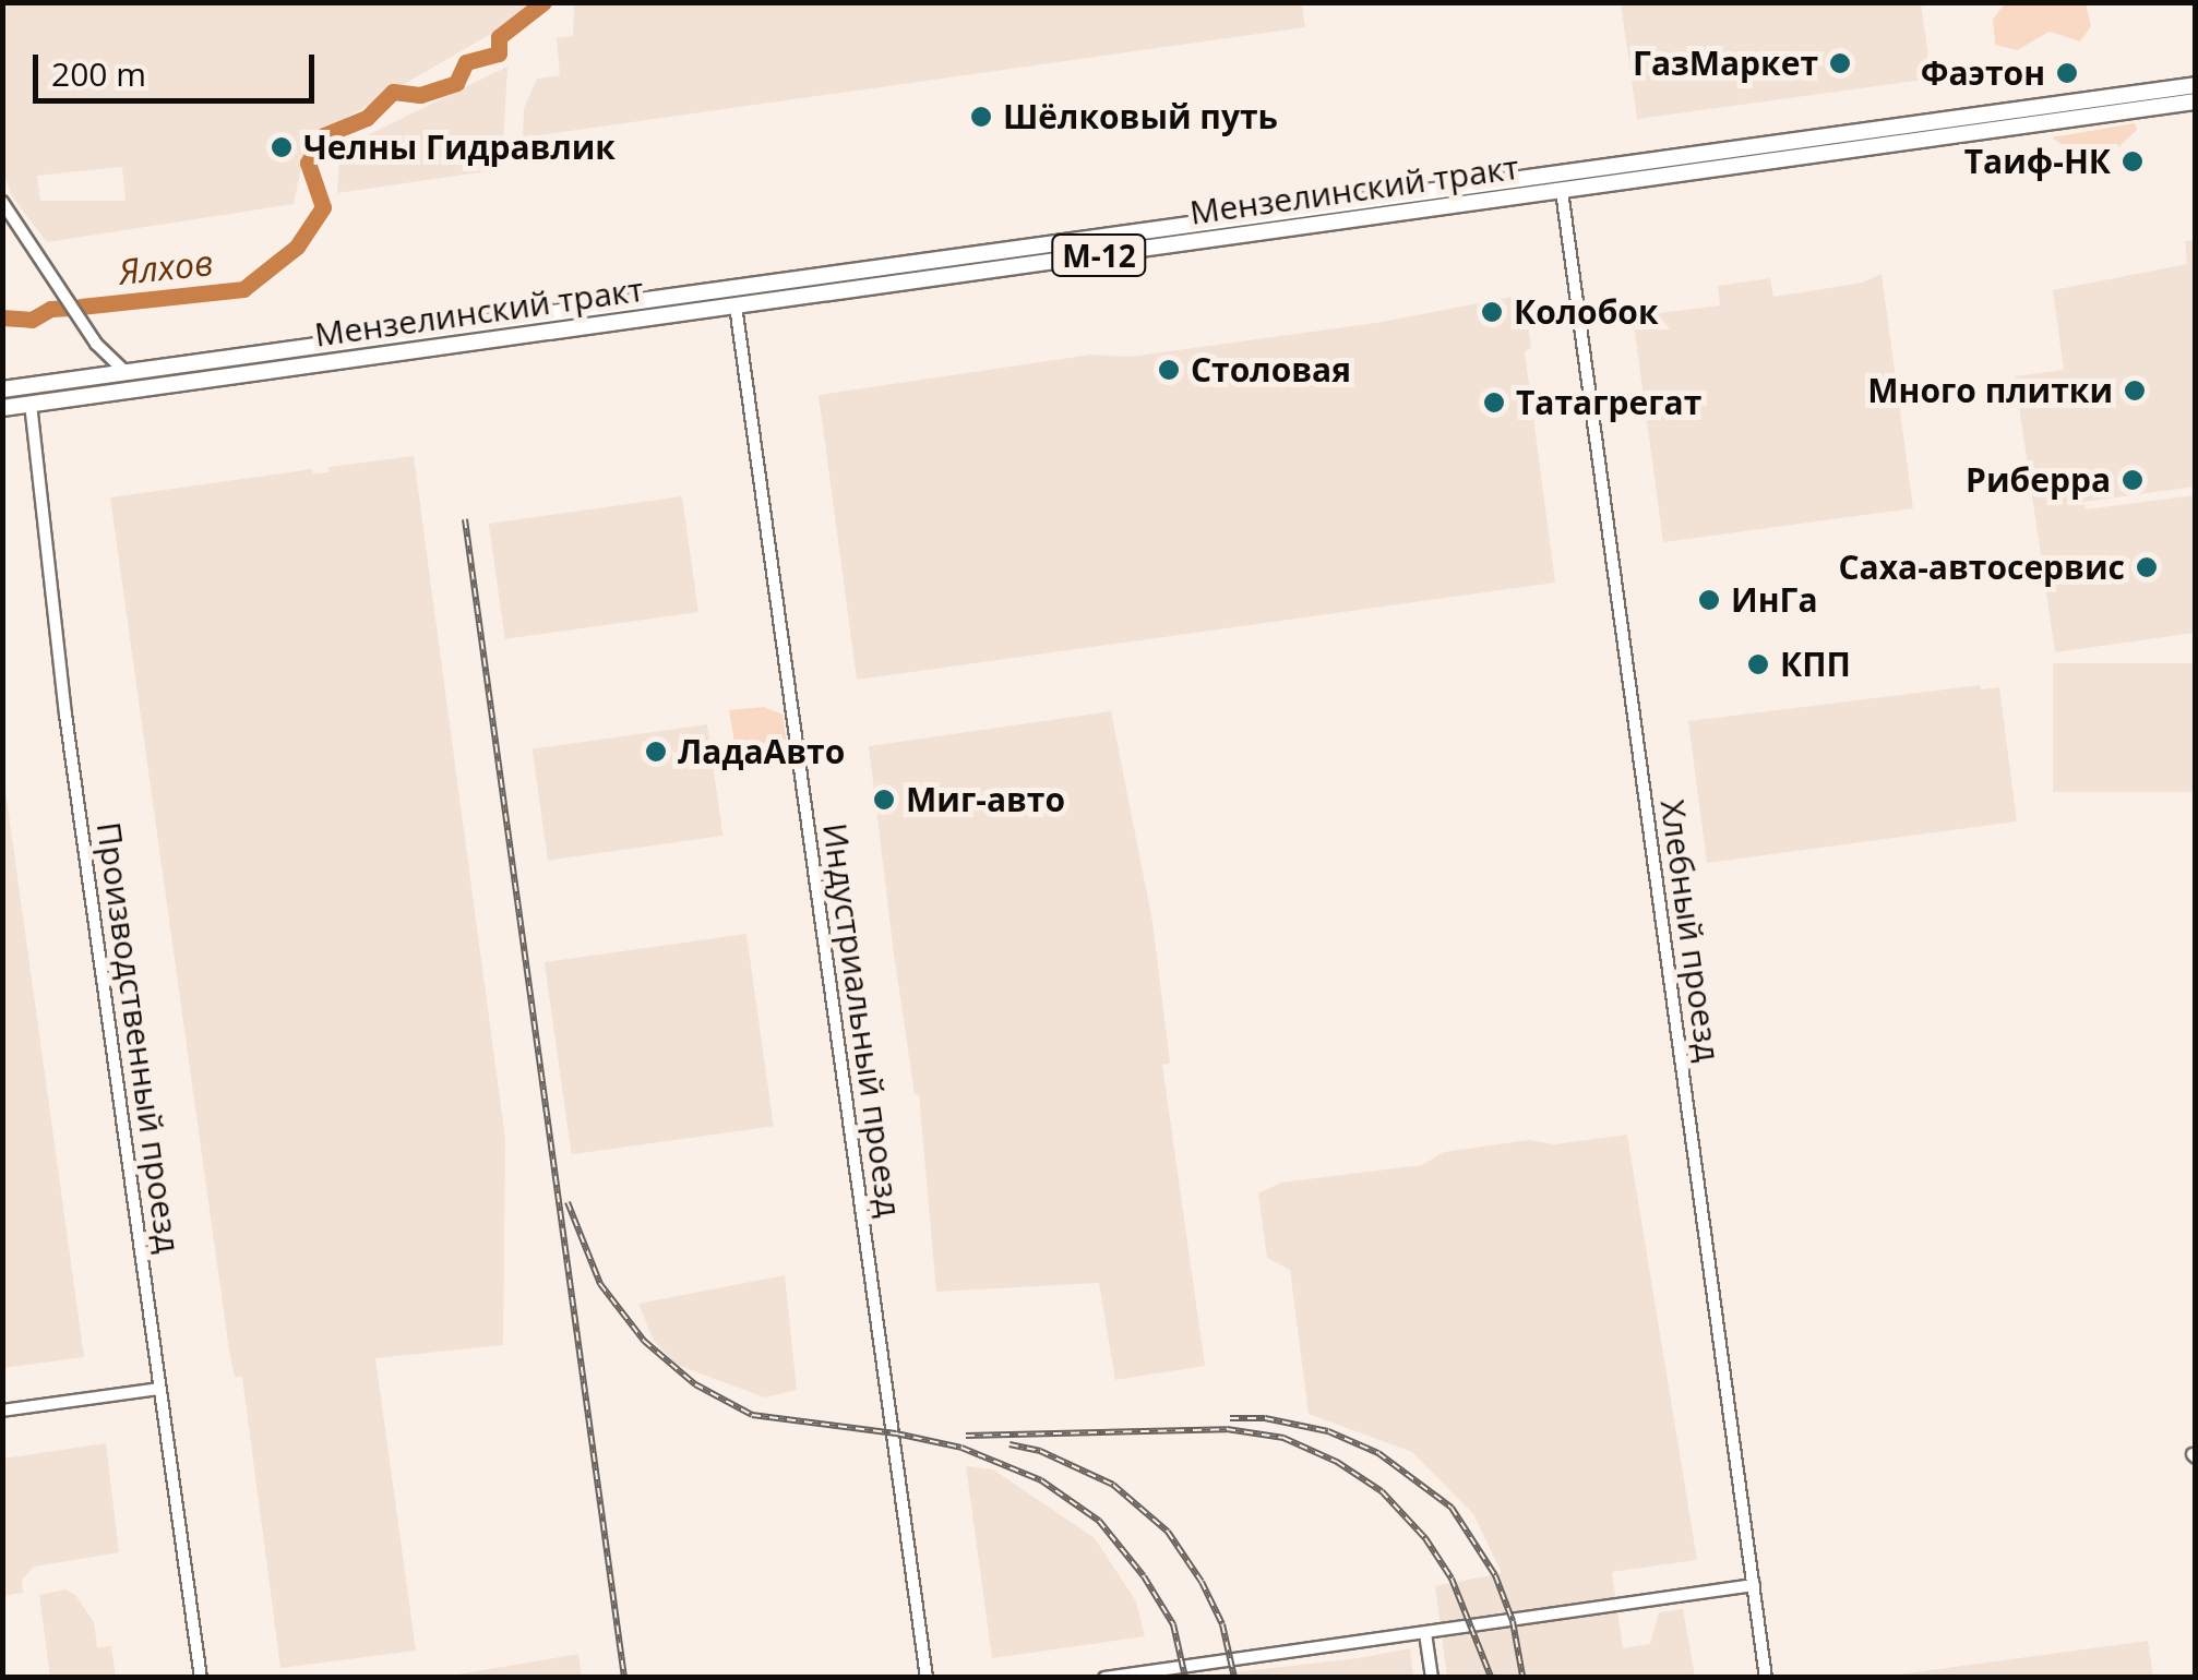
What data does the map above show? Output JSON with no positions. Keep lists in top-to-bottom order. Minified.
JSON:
{"streets":{"main road":["Мензелинский тракт","М-12"],"street":["Хлебный проезд","Индустриальный проезд","Производственный проезд"]},"crossings":[["Мензелинский тракт","Хлебный проезд"],["Мензелинский тракт","Индустриальный проезд"],["Мензелинский тракт","Производственный проезд"]],"water":["Ялхов"],"places":["ГазМаркет","Фаэтон","Шёлковый путь","Челны Гидравлик","Таиф-НК","Колобок","Столовая","Много плитки","Татагрегат","Риберра","Саха-автосервис","ИнГа","КПП","ЛадаАвто","Миг-авто"],"scale_bar":"200 m"}
